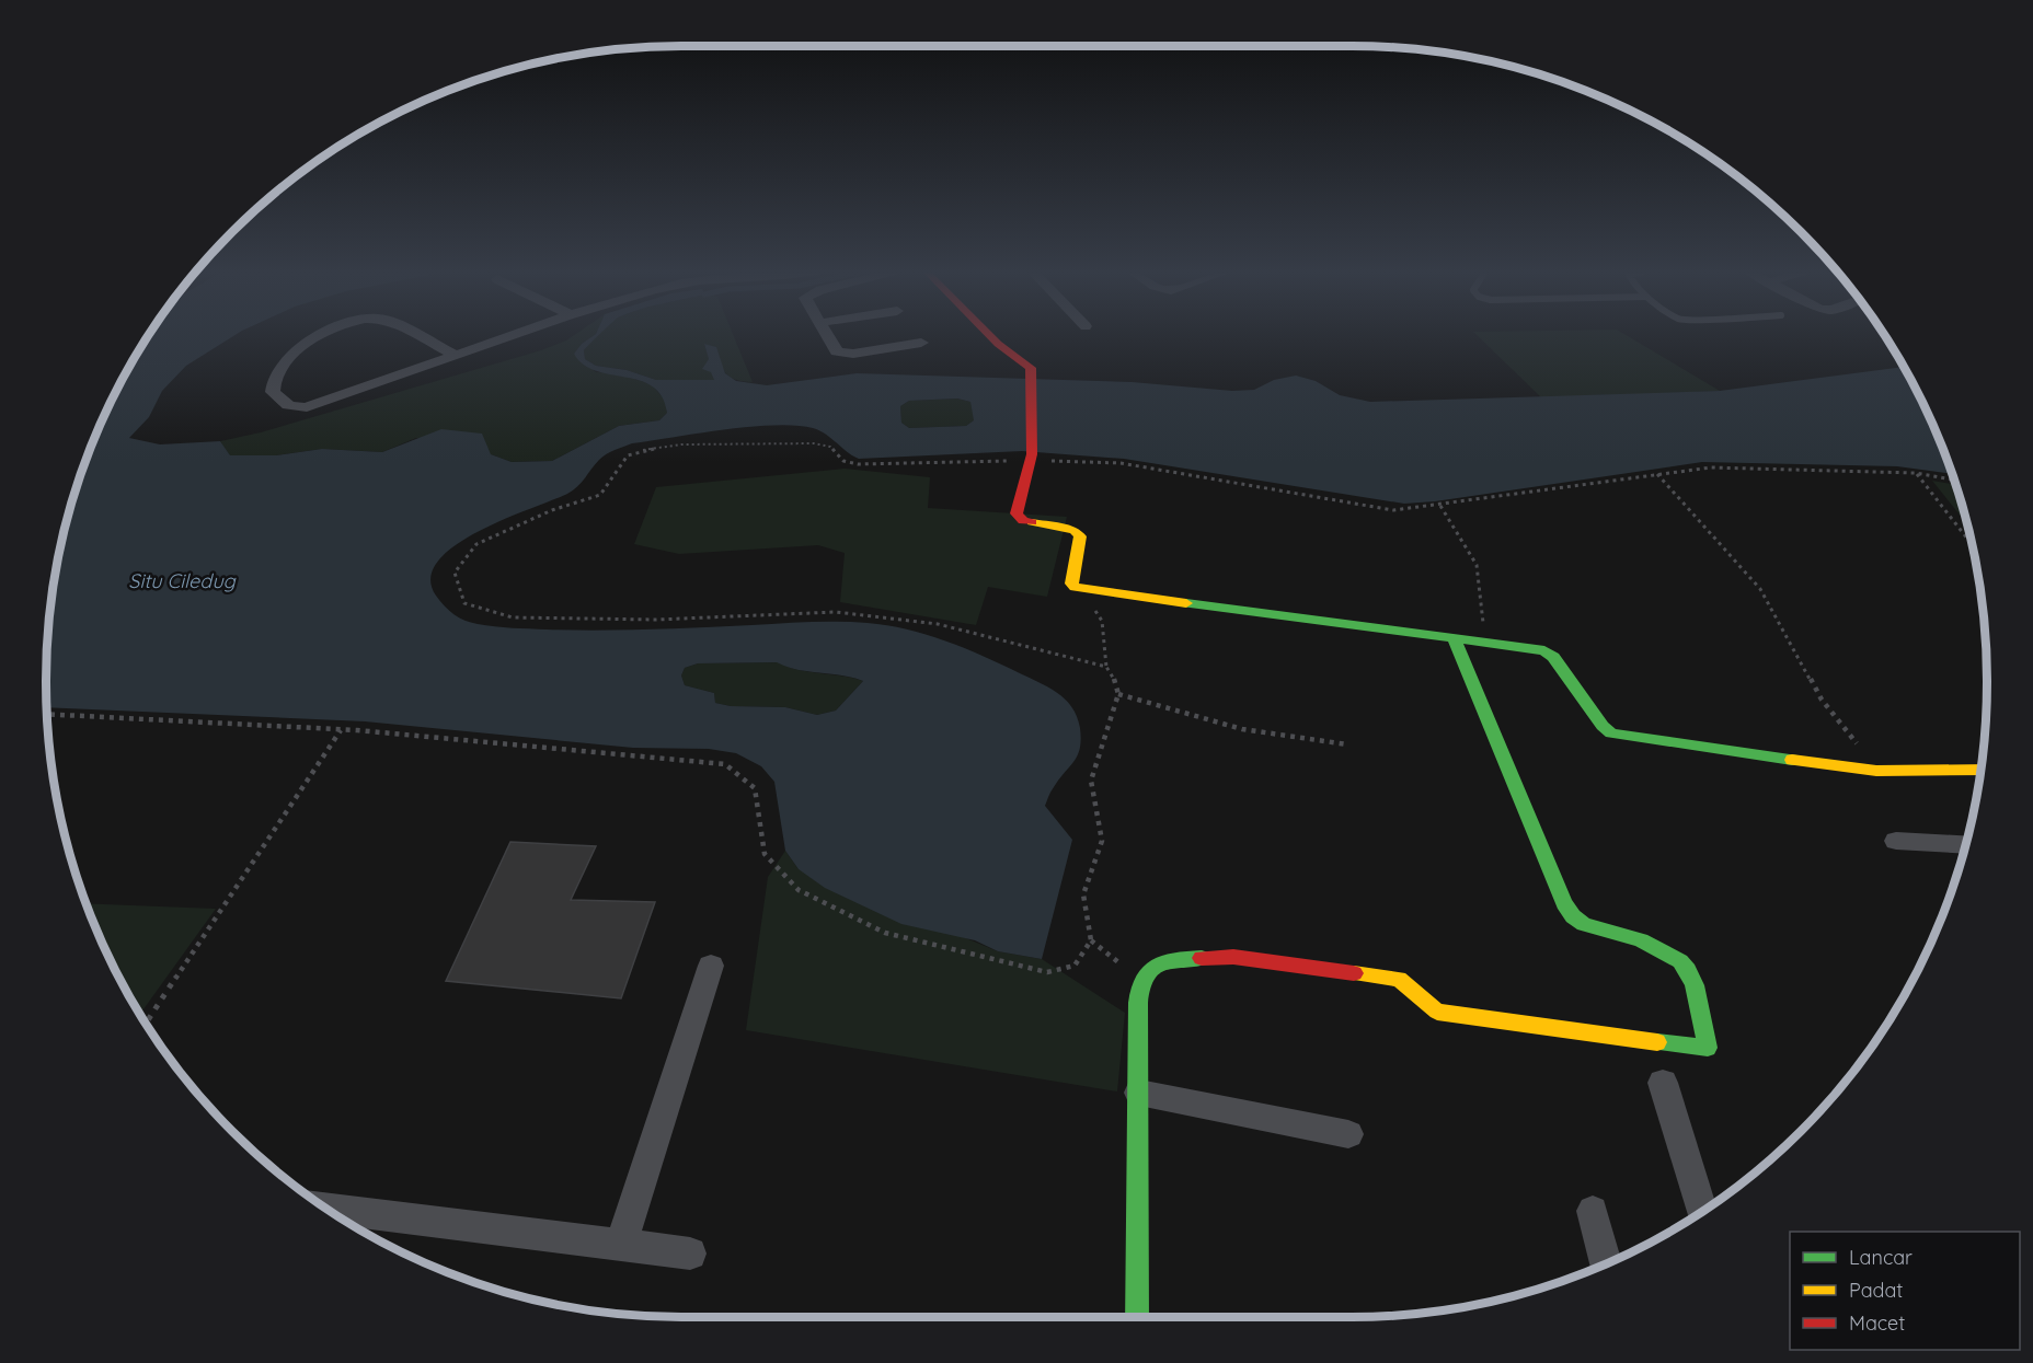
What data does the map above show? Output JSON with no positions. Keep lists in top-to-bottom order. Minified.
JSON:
{"water":["Situ Ciledug"],"legend":["Lancar","Padat","Macet"]}
